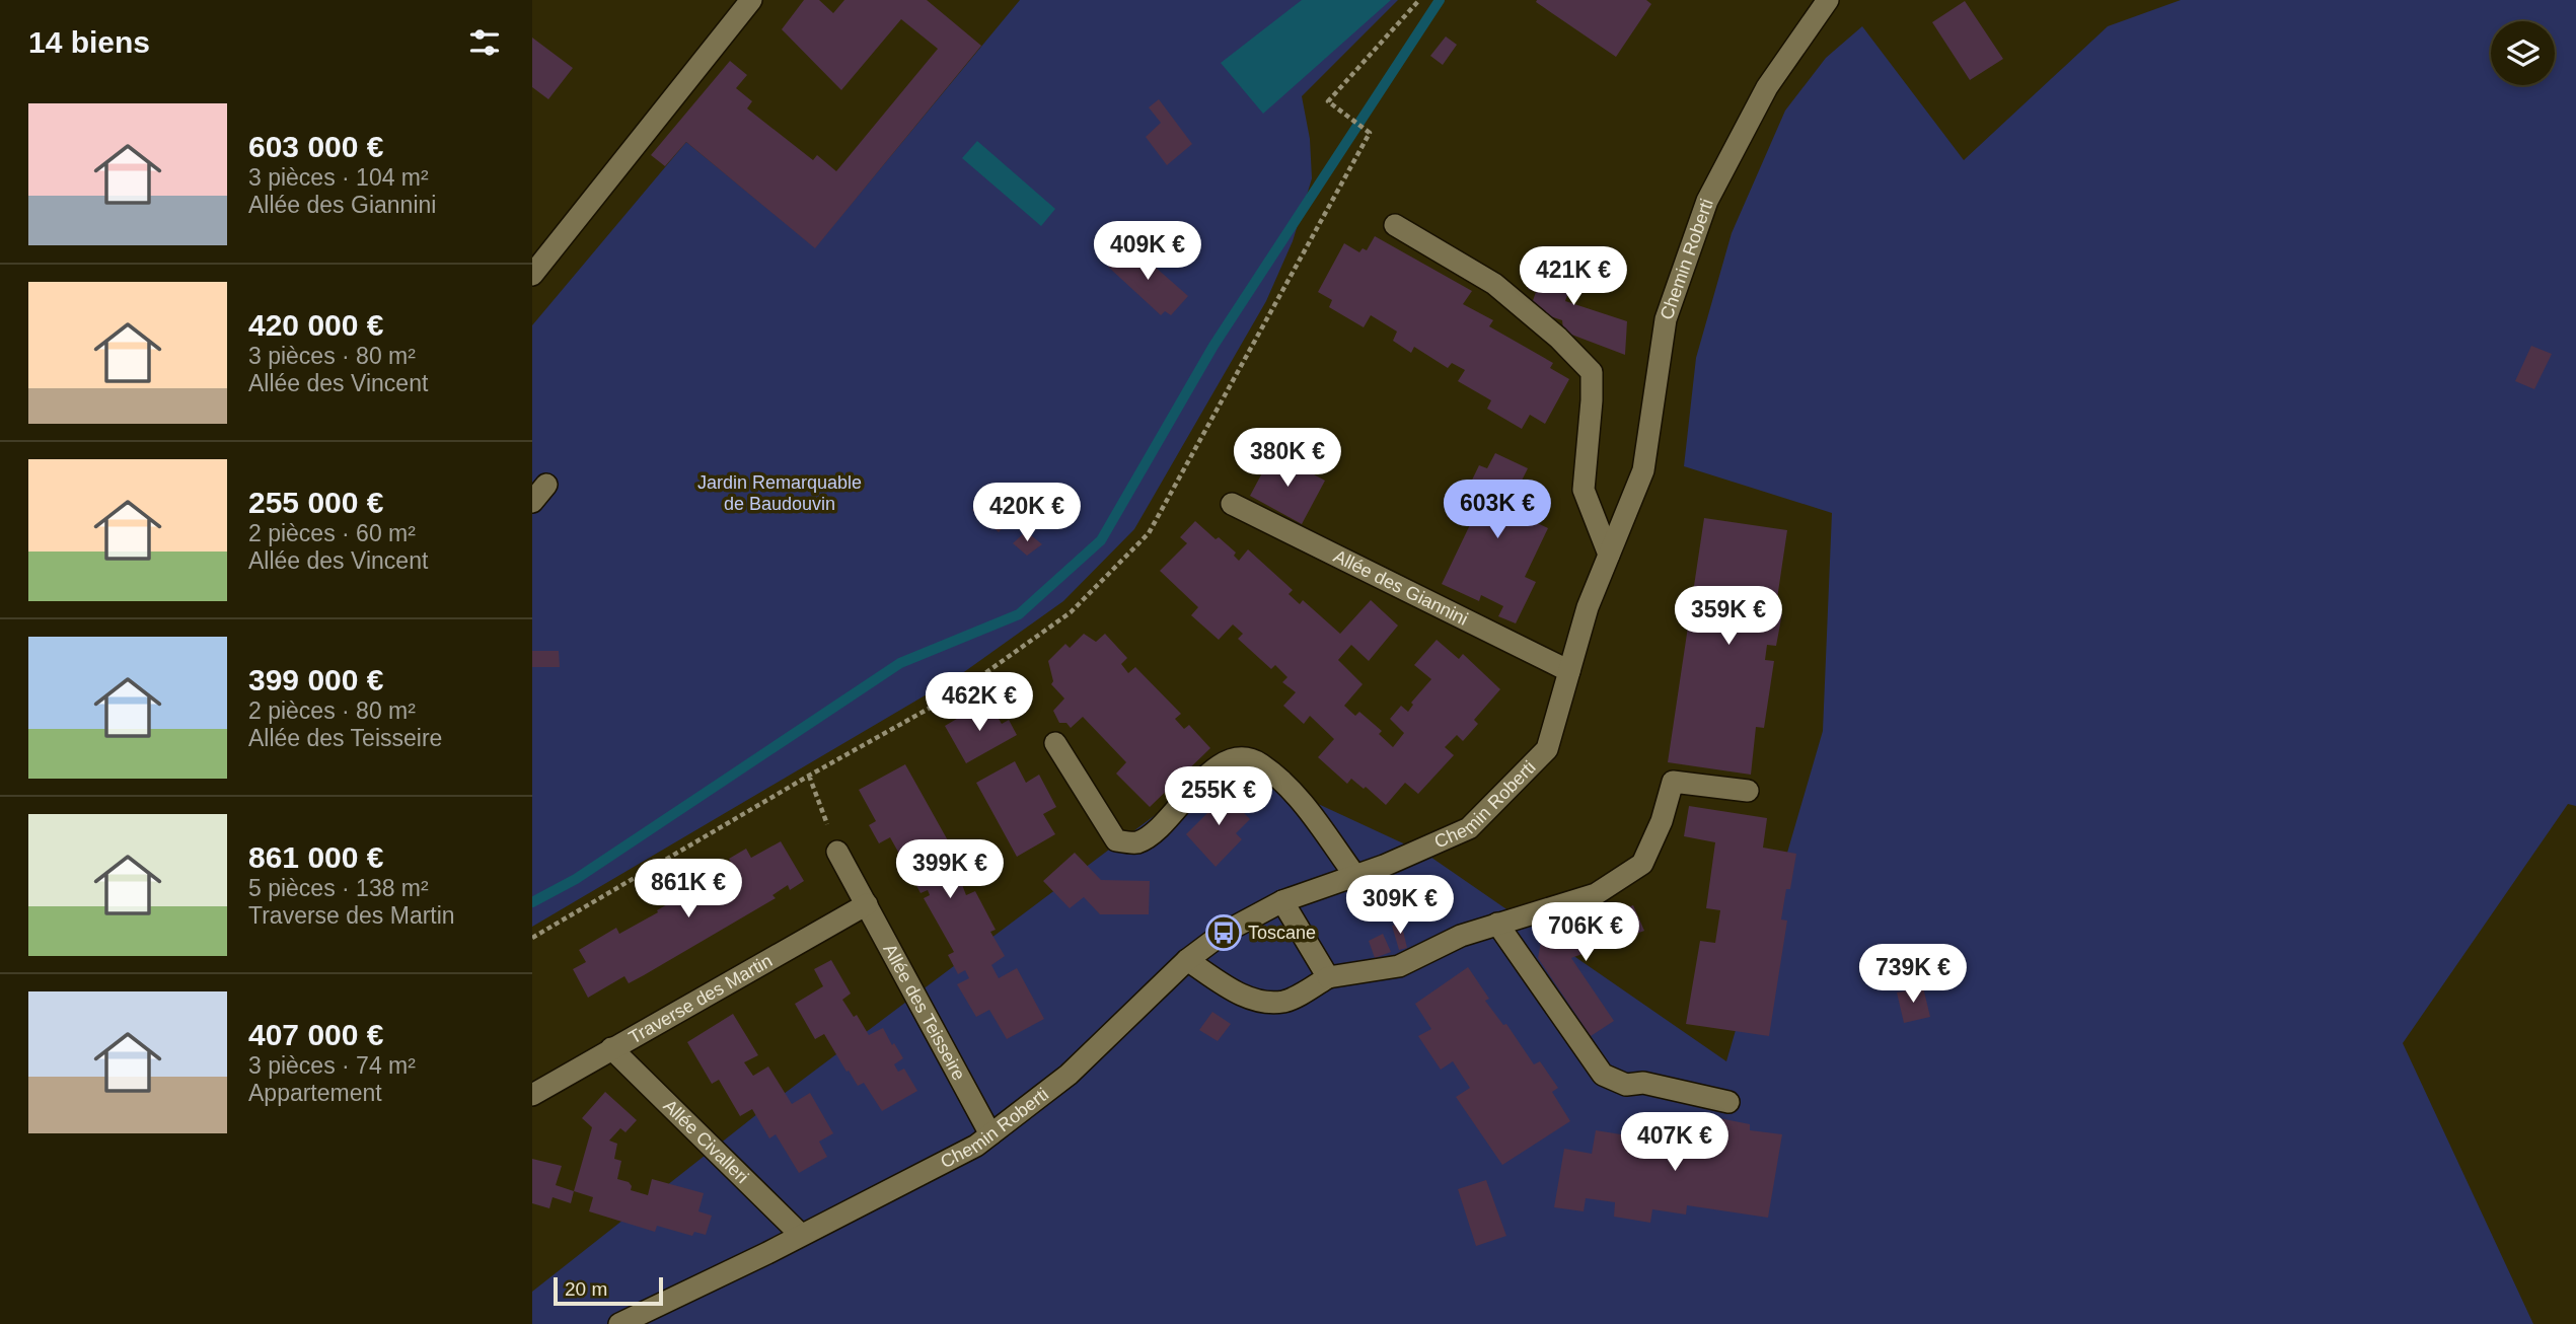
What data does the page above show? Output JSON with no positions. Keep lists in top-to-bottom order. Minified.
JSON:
{"streets":{"street":["Chemin Roberti","Allée des Giannini","Traverse des Martin","Allée des Teisseire","Allée Civalleri"]},"crossings":[["Chemin Roberti","Allée des Giannini"],["Chemin Roberti","Allée des Teisseire"],["Chemin Roberti","Allée Civalleri"],["Traverse des Martin","Allée des Teisseire"],["Traverse des Martin","Allée Civalleri"]],"parks":["Jardin Remarquable de Baudouvin"],"places":{"bus stop":["Toscane"]},"scale_bar":"20 m","page":{"heading":"14 biens","list":[{"name":"603 000 €","note":"3 pièces · 104 m² · Allée des Giannini"},{"name":"420 000 €","note":"3 pièces · 80 m² · Allée des Vincent"},{"name":"255 000 €","note":"2 pièces · 60 m² · Allée des Vincent"},{"name":"399 000 €","note":"2 pièces · 80 m² · Allée des Teisseire"},{"name":"861 000 €","note":"5 pièces · 138 m² · Traverse des Martin"},{"name":"407 000 €","note":"3 pièces · 74 m² · Appartement"}],"price":["409K €","421K €","380K €","603K €","420K €","359K €","462K €","255K €","399K €","861K €","309K €","706K €","739K €","407K €"],"scale":"20 m"}}
